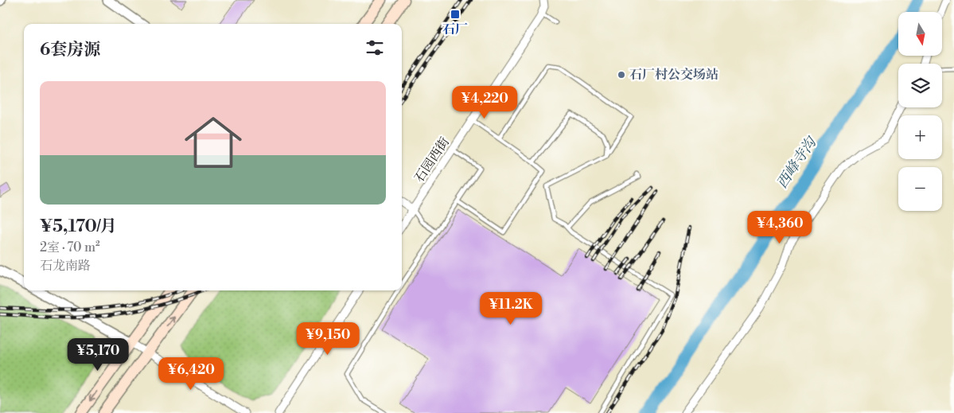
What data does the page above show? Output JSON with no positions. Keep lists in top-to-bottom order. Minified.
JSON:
{"streets":{"street":["石园西街"]},"water":["西峰寺沟"],"places":{"transit":["石厂"],"other":["石厂村公交场站"]},"north":"bottom","page":{"map_buttons":["+","−"],"heading":"6套房源","list":[{"name":"¥5,170/月","note":"2室 · 70 m² · 石龙南路"}],"price":["¥4,220","¥4,360","¥11.2K","¥9,150","¥5,170","¥6,420"]}}
